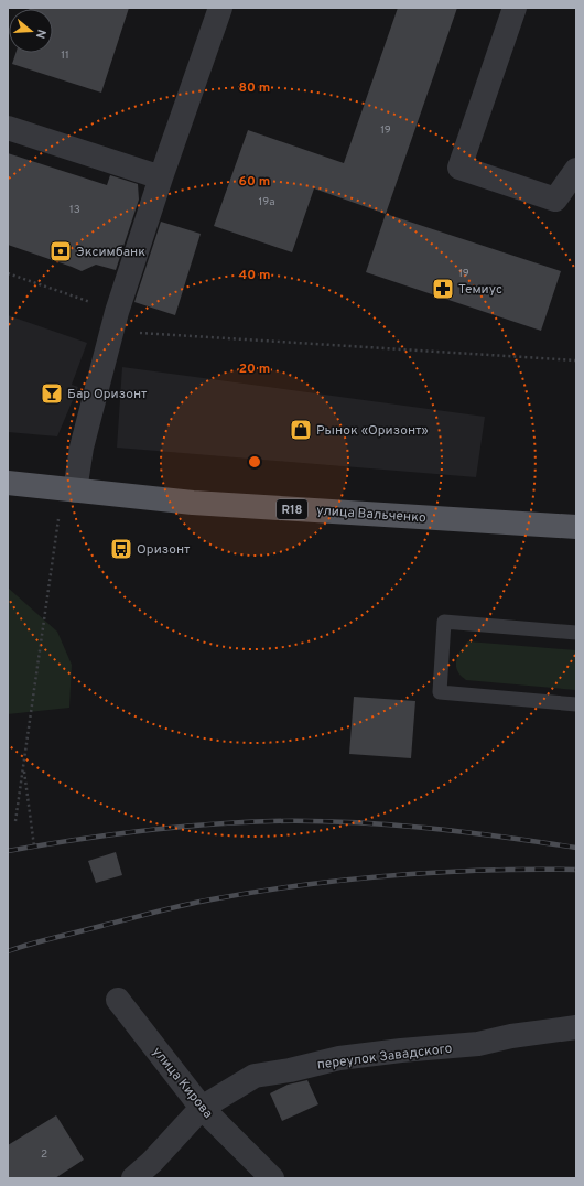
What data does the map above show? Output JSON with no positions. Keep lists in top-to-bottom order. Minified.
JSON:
{"streets":{"main road":["R18","улица Вальченко"],"street":["переулок Завадского","улица Кирова"]},"crossings":[["переулок Завадского","улица Кирова"]],"places":{"bank":["Эксимбанк"],"pharmacy":["Темиус"],"bar":["Бар Оризонт"],"shop":["Рынок «Оризонт»"],"bus stop":["Оризонт"]},"house_numbers":["11","19","19а","13","19","2"],"north":"right","rings":["80 m","60 m","40 m","20 m"]}
